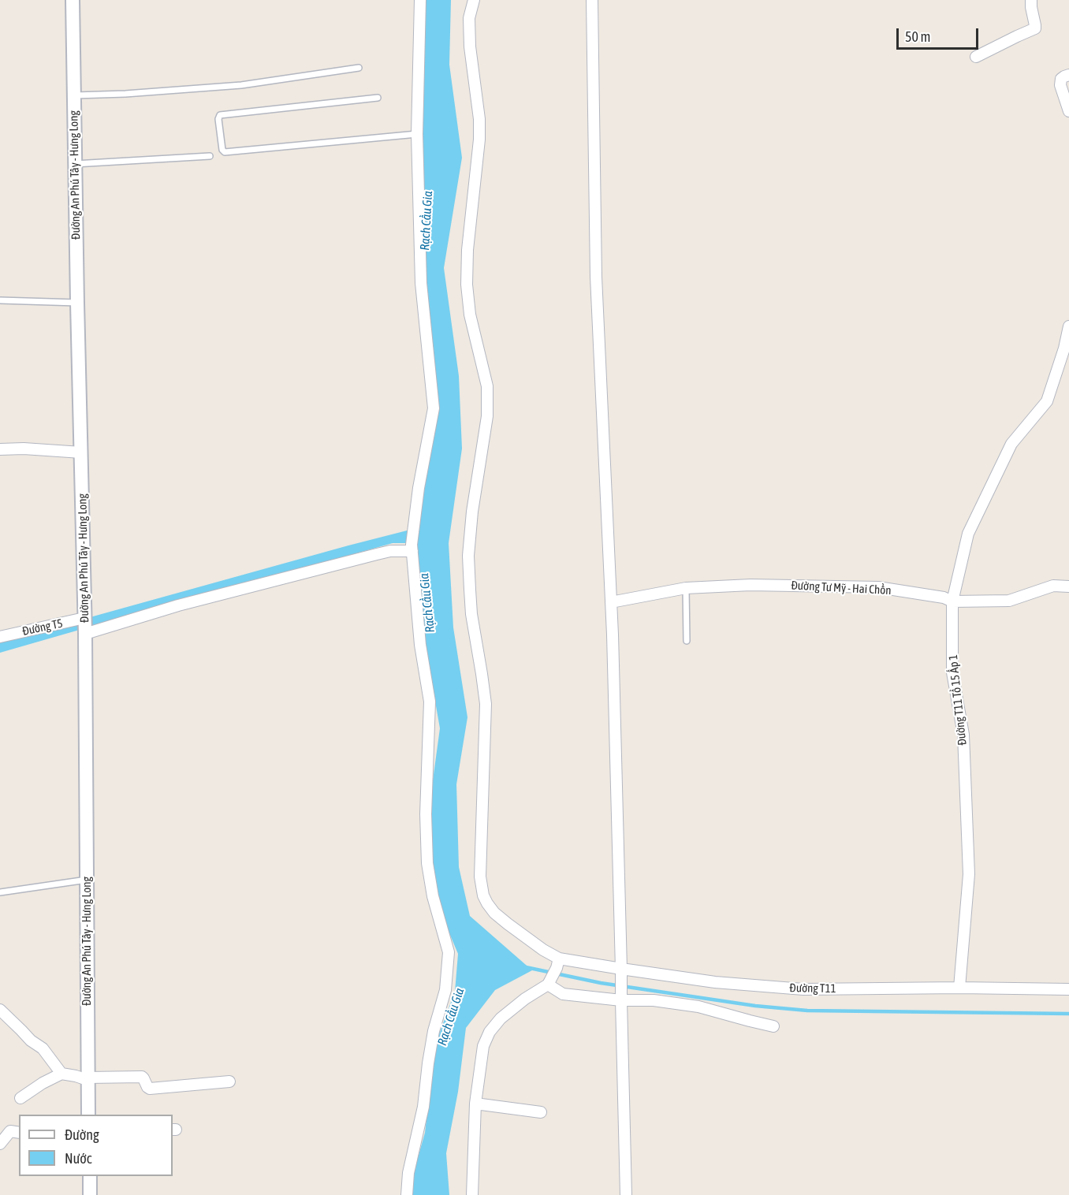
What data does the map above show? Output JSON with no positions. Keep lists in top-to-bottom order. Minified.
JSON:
{"streets":{"street":["Đường An Phú Tây - Hưng Long","Đường Tư Mỹ - Hai Chồn","Đường T5","Đường T11 Tổ 15 Ấp 1","Đường T11"]},"crossings":[["Đường An Phú Tây - Hưng Long","Đường T5"],["Đường Tư Mỹ - Hai Chồn","Đường T11 Tổ 15 Ấp 1"],["Đường T11 Tổ 15 Ấp 1","Đường T11"]],"water":["Rạch Cầu Gia"],"legend":["Đường","Nước"],"scale_bar":"50 m"}
